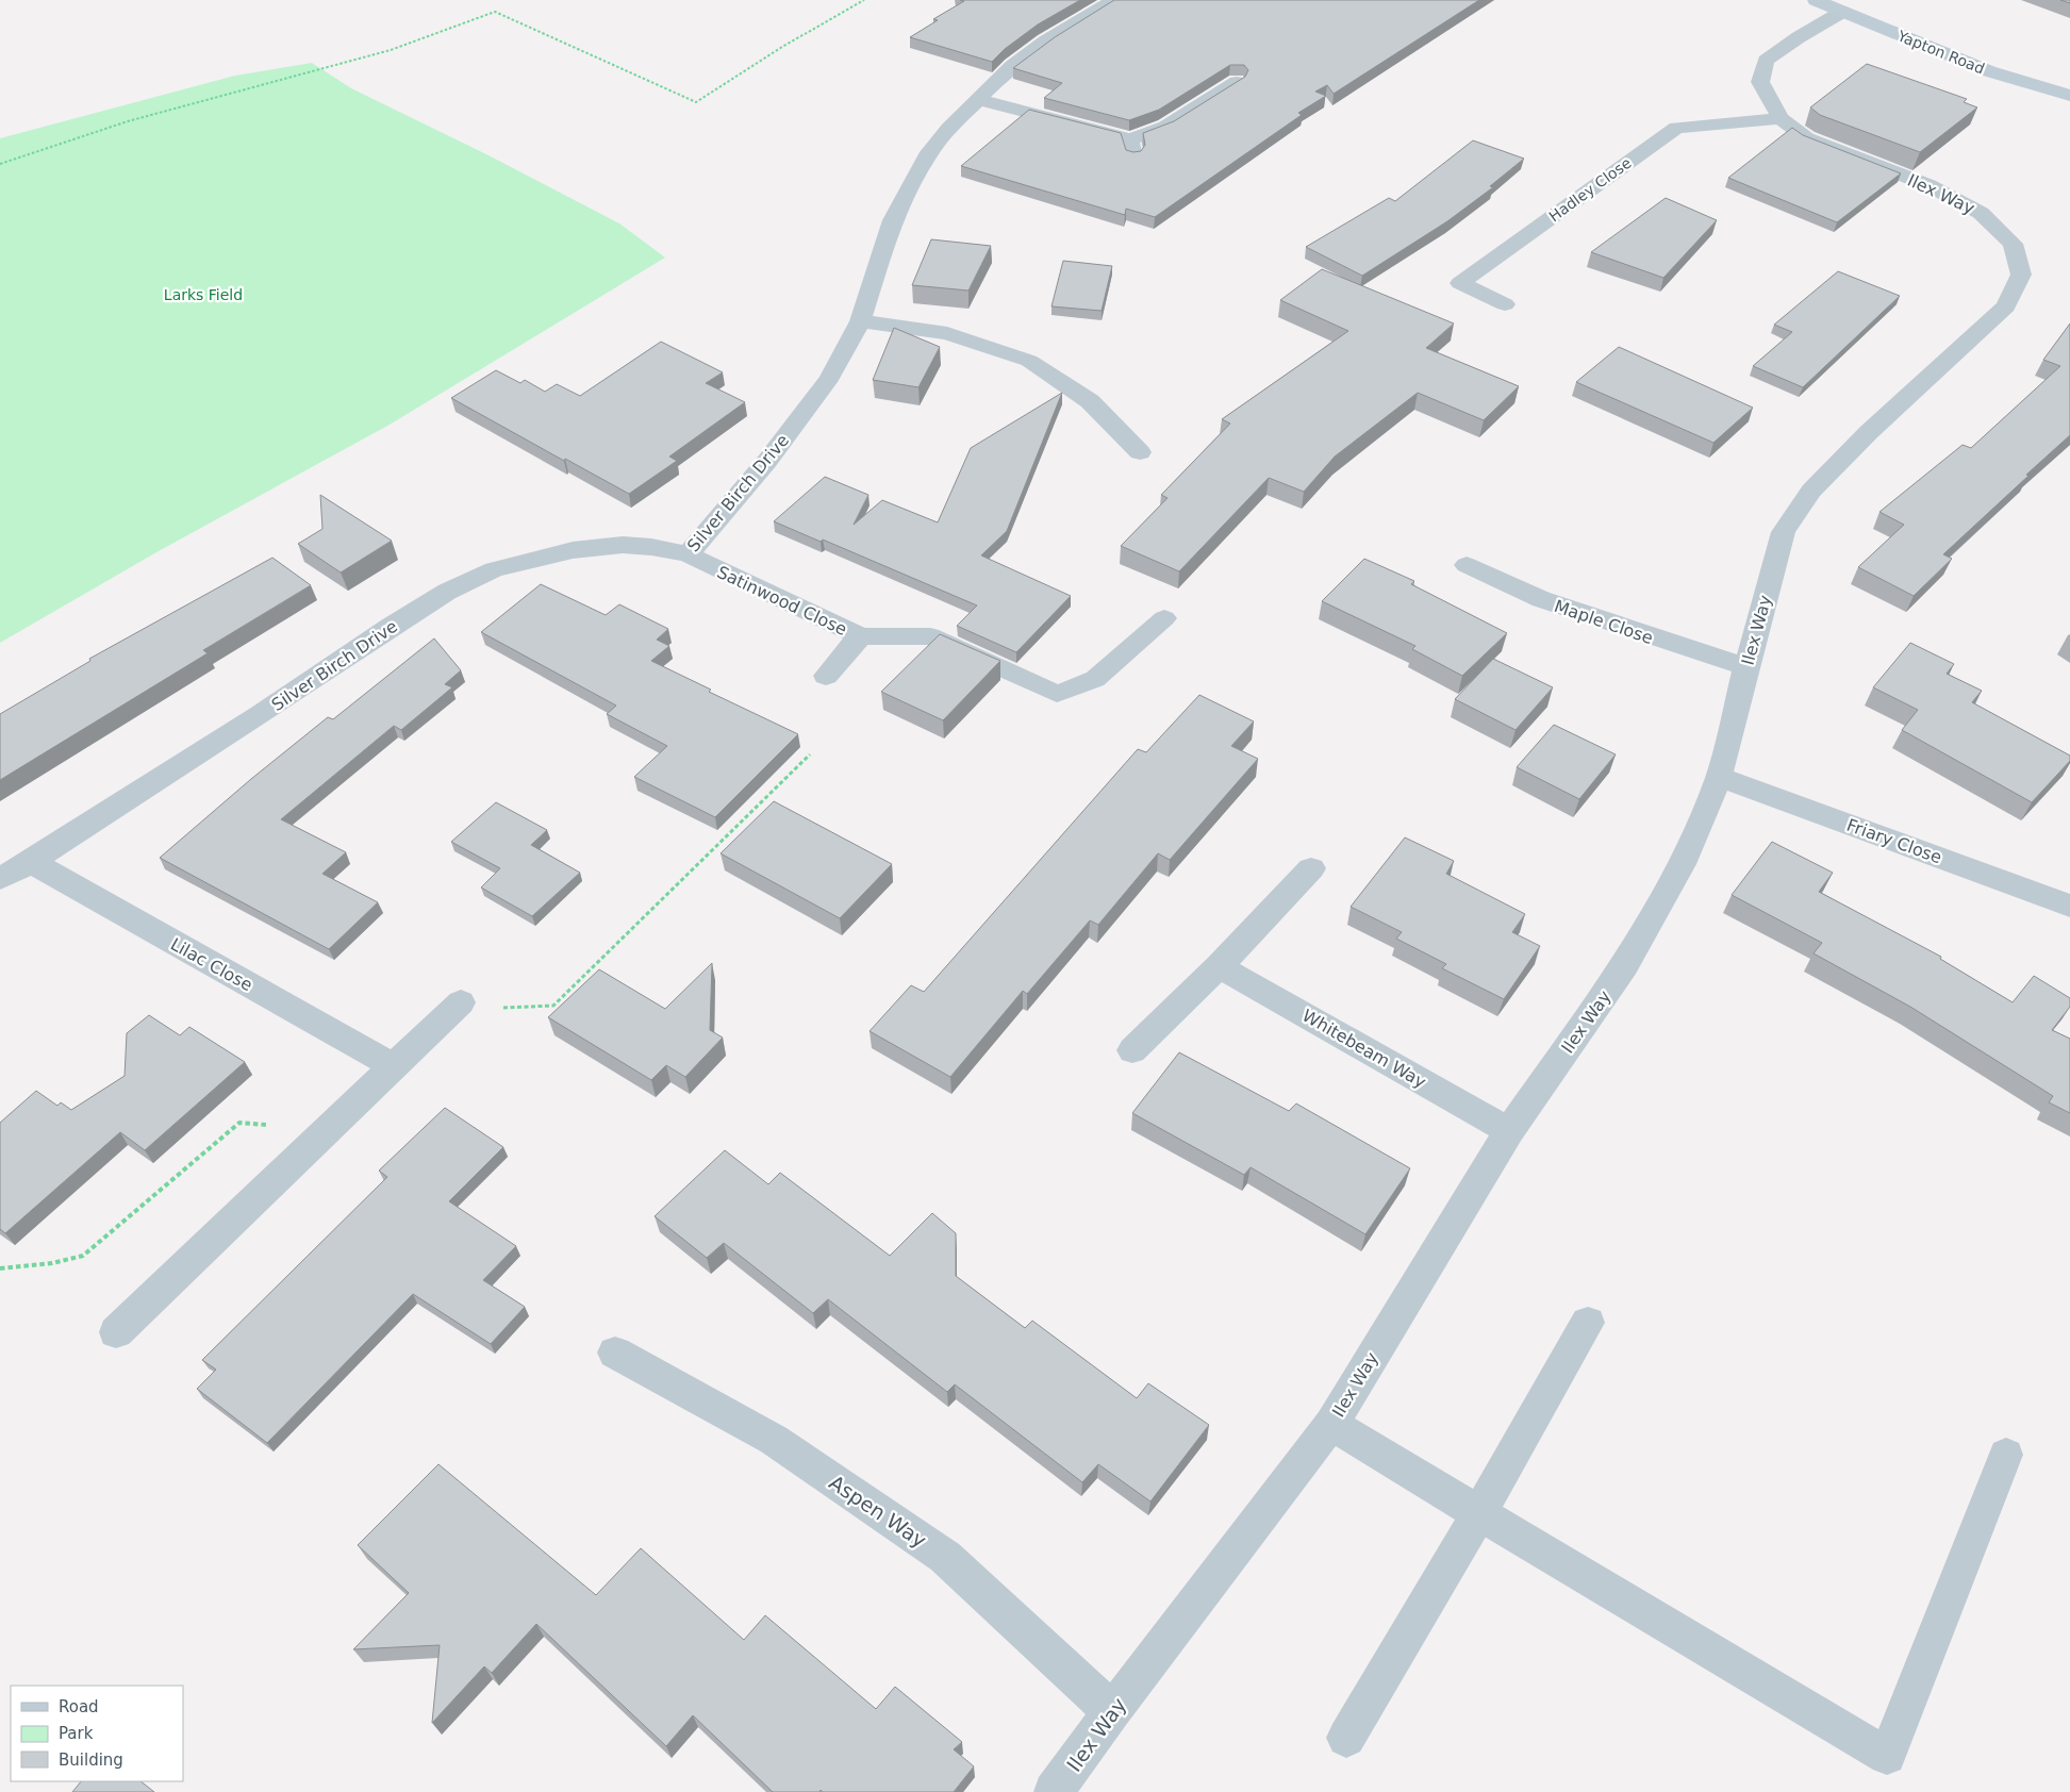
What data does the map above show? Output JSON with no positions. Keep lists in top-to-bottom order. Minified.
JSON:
{"streets":{"main road":["Yapton Road"],"street":["Hadley Close","Ilex Way","Silver Birch Drive","Satinwood Close","Maple Close","Friary Close","Lilac Close","Whitebeam Way","Aspen Way"]},"crossings":[["Yapton Road","Ilex Way"],["Hadley Close","Ilex Way"],["Ilex Way","Maple Close"],["Ilex Way","Friary Close"],["Ilex Way","Whitebeam Way"],["Ilex Way","Aspen Way"],["Silver Birch Drive","Satinwood Close"],["Silver Birch Drive","Lilac Close"]],"parks":["Larks Field"],"legend":["Road","Park","Building"]}
